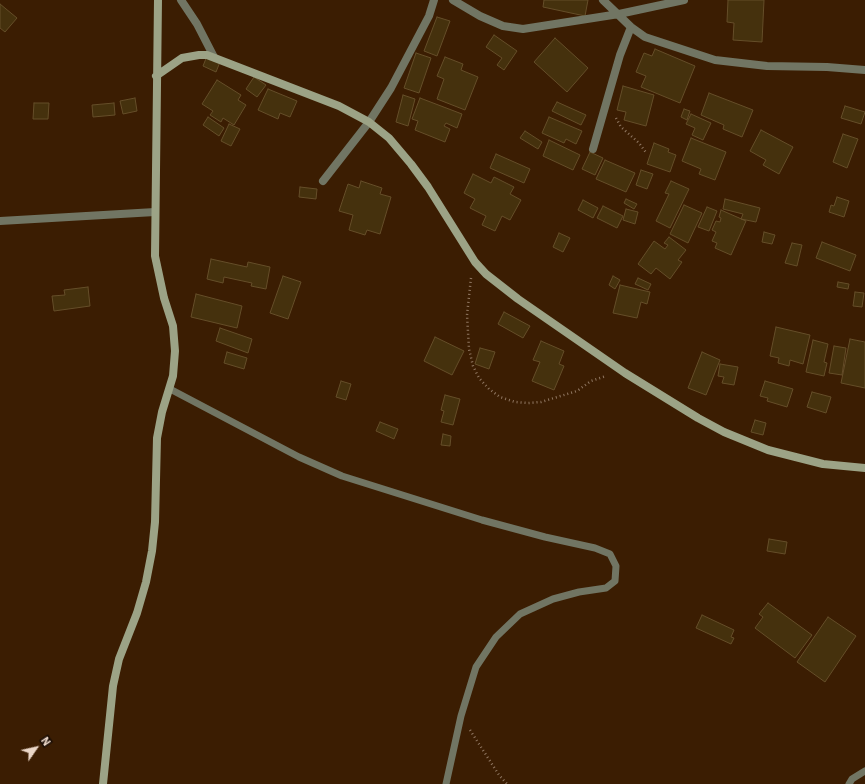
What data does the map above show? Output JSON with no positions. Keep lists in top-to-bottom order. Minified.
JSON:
{"north":"top right"}
